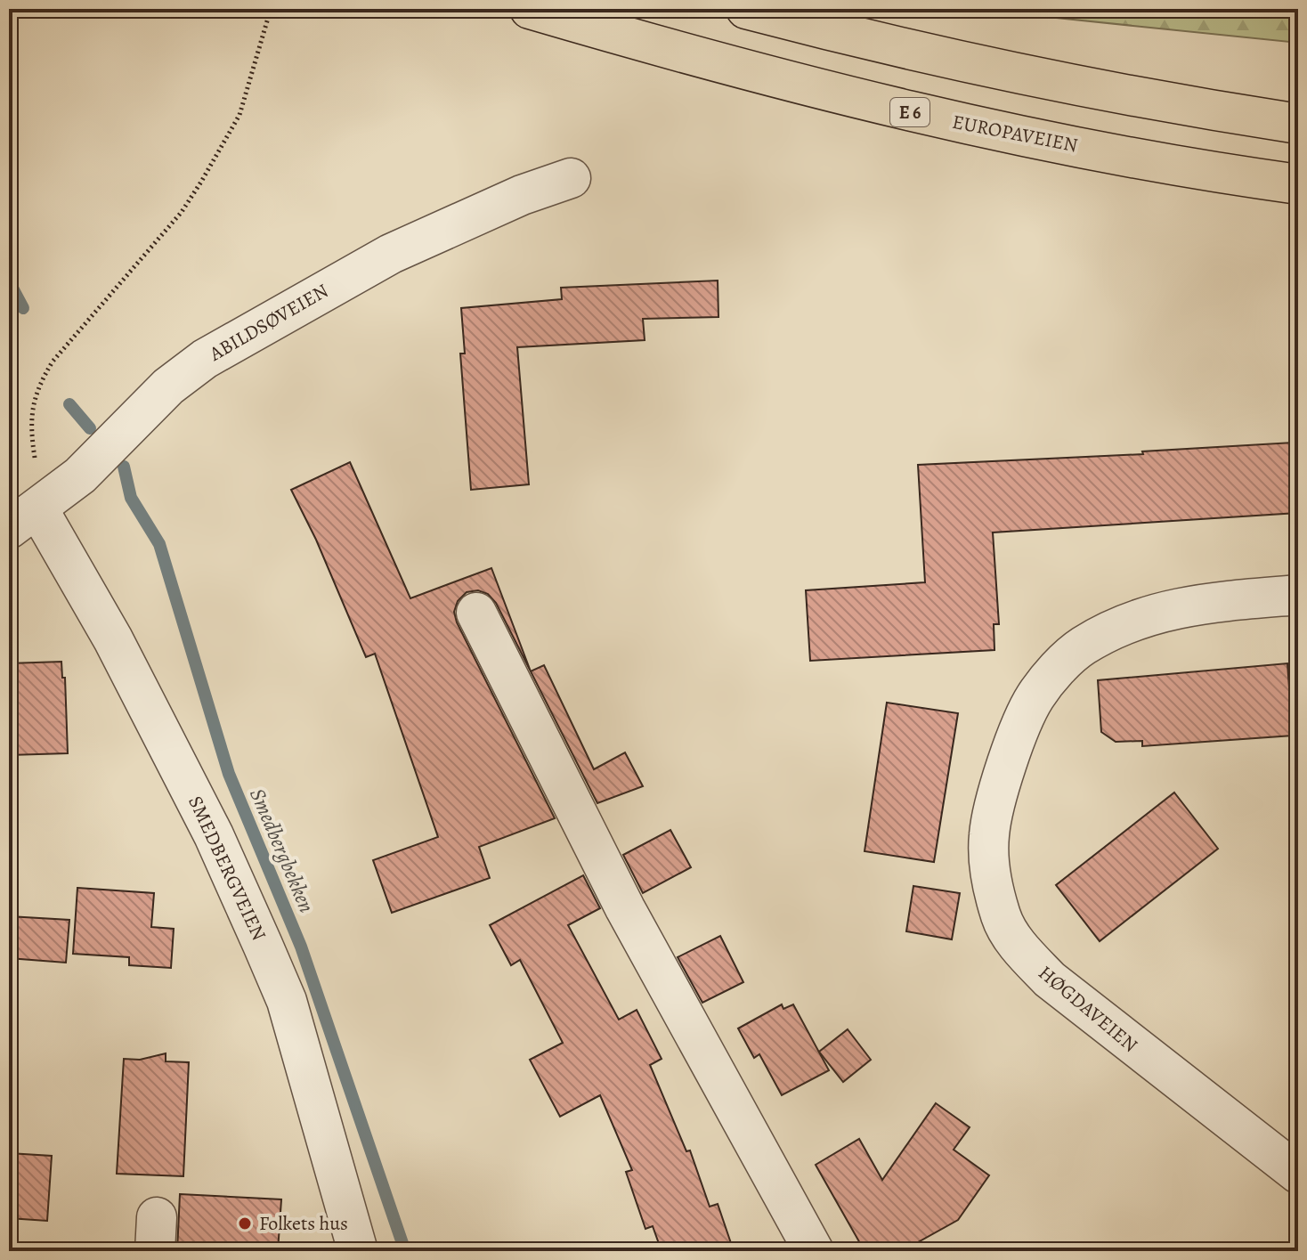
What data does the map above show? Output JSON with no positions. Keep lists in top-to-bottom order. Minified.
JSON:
{"streets":{"highway":["E 6","EUROPAVEIEN"],"street":["ABILDSØVEIEN","SMEDBERGVEIEN","HØGDAVEIEN"]},"crossings":[["ABILDSØVEIEN","SMEDBERGVEIEN"]],"water":["Smedbergbekken"],"places":["Folkets hus"]}
